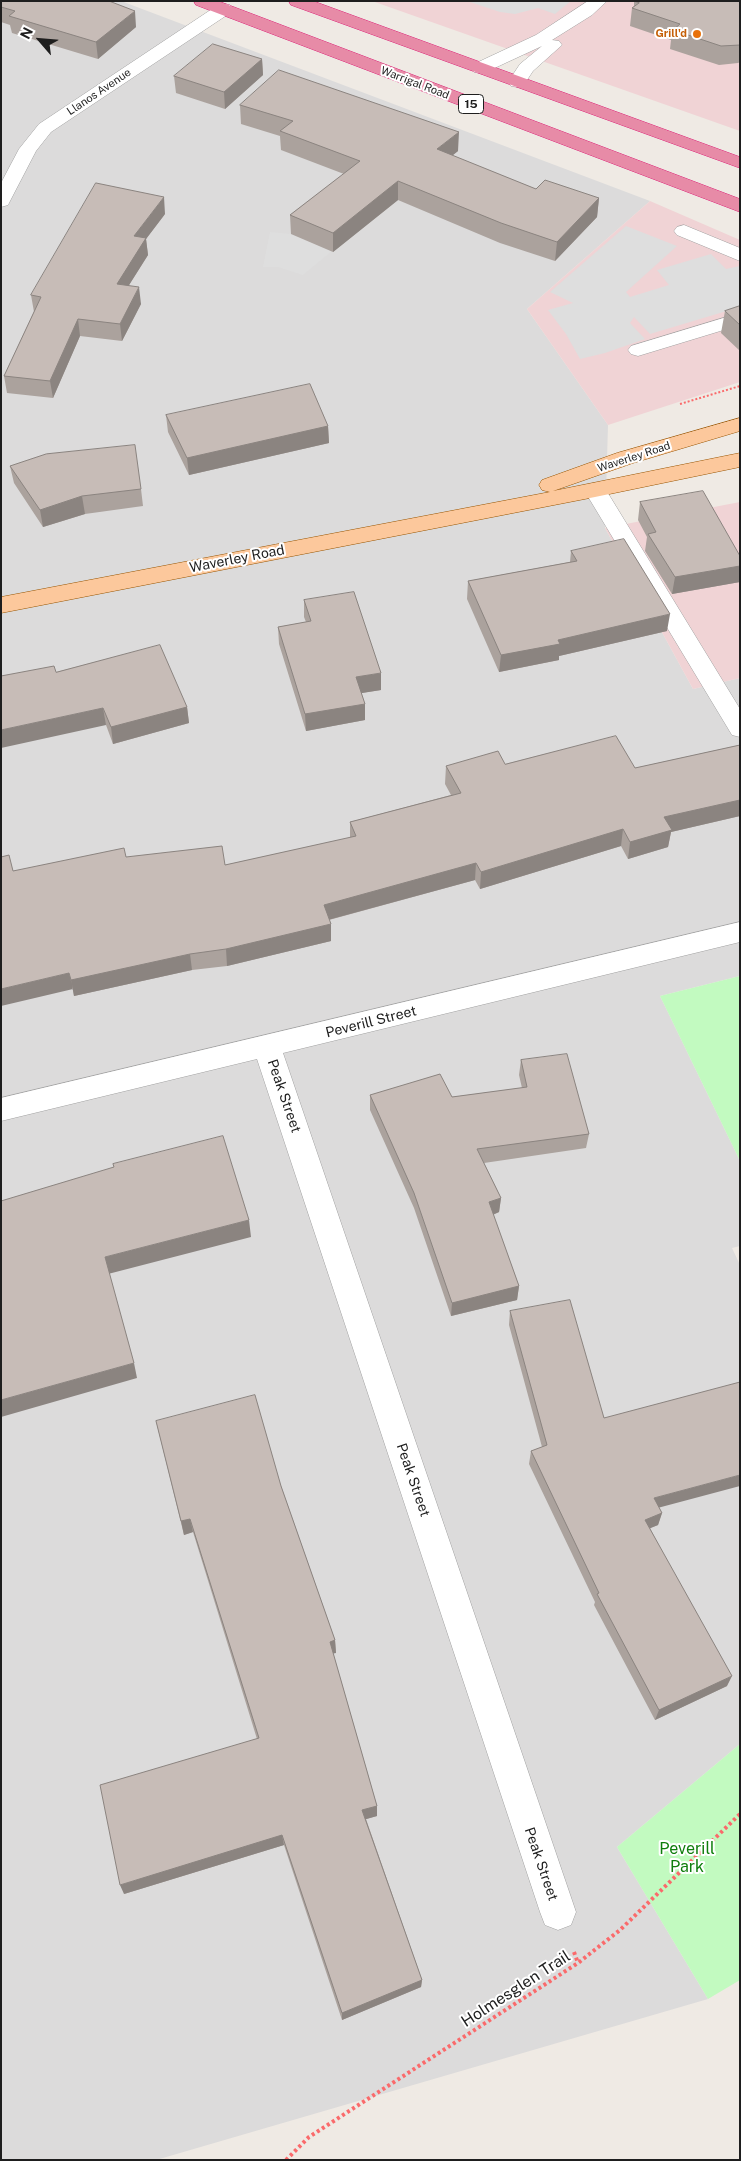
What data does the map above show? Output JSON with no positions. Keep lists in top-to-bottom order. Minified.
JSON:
{"streets":{"highway":["Warrigal Road","15"],"main road":["Waverley Road"],"street":["Llanos Avenue","Peverill Street","Peak Street"],"path":["Holmesglen Trail"]},"crossings":[["Warrigal Road","Llanos Avenue"],["Peverill Street","Peak Street"]],"parks":["Peverill Park"],"places":["Grill'd"],"north":"top left"}
